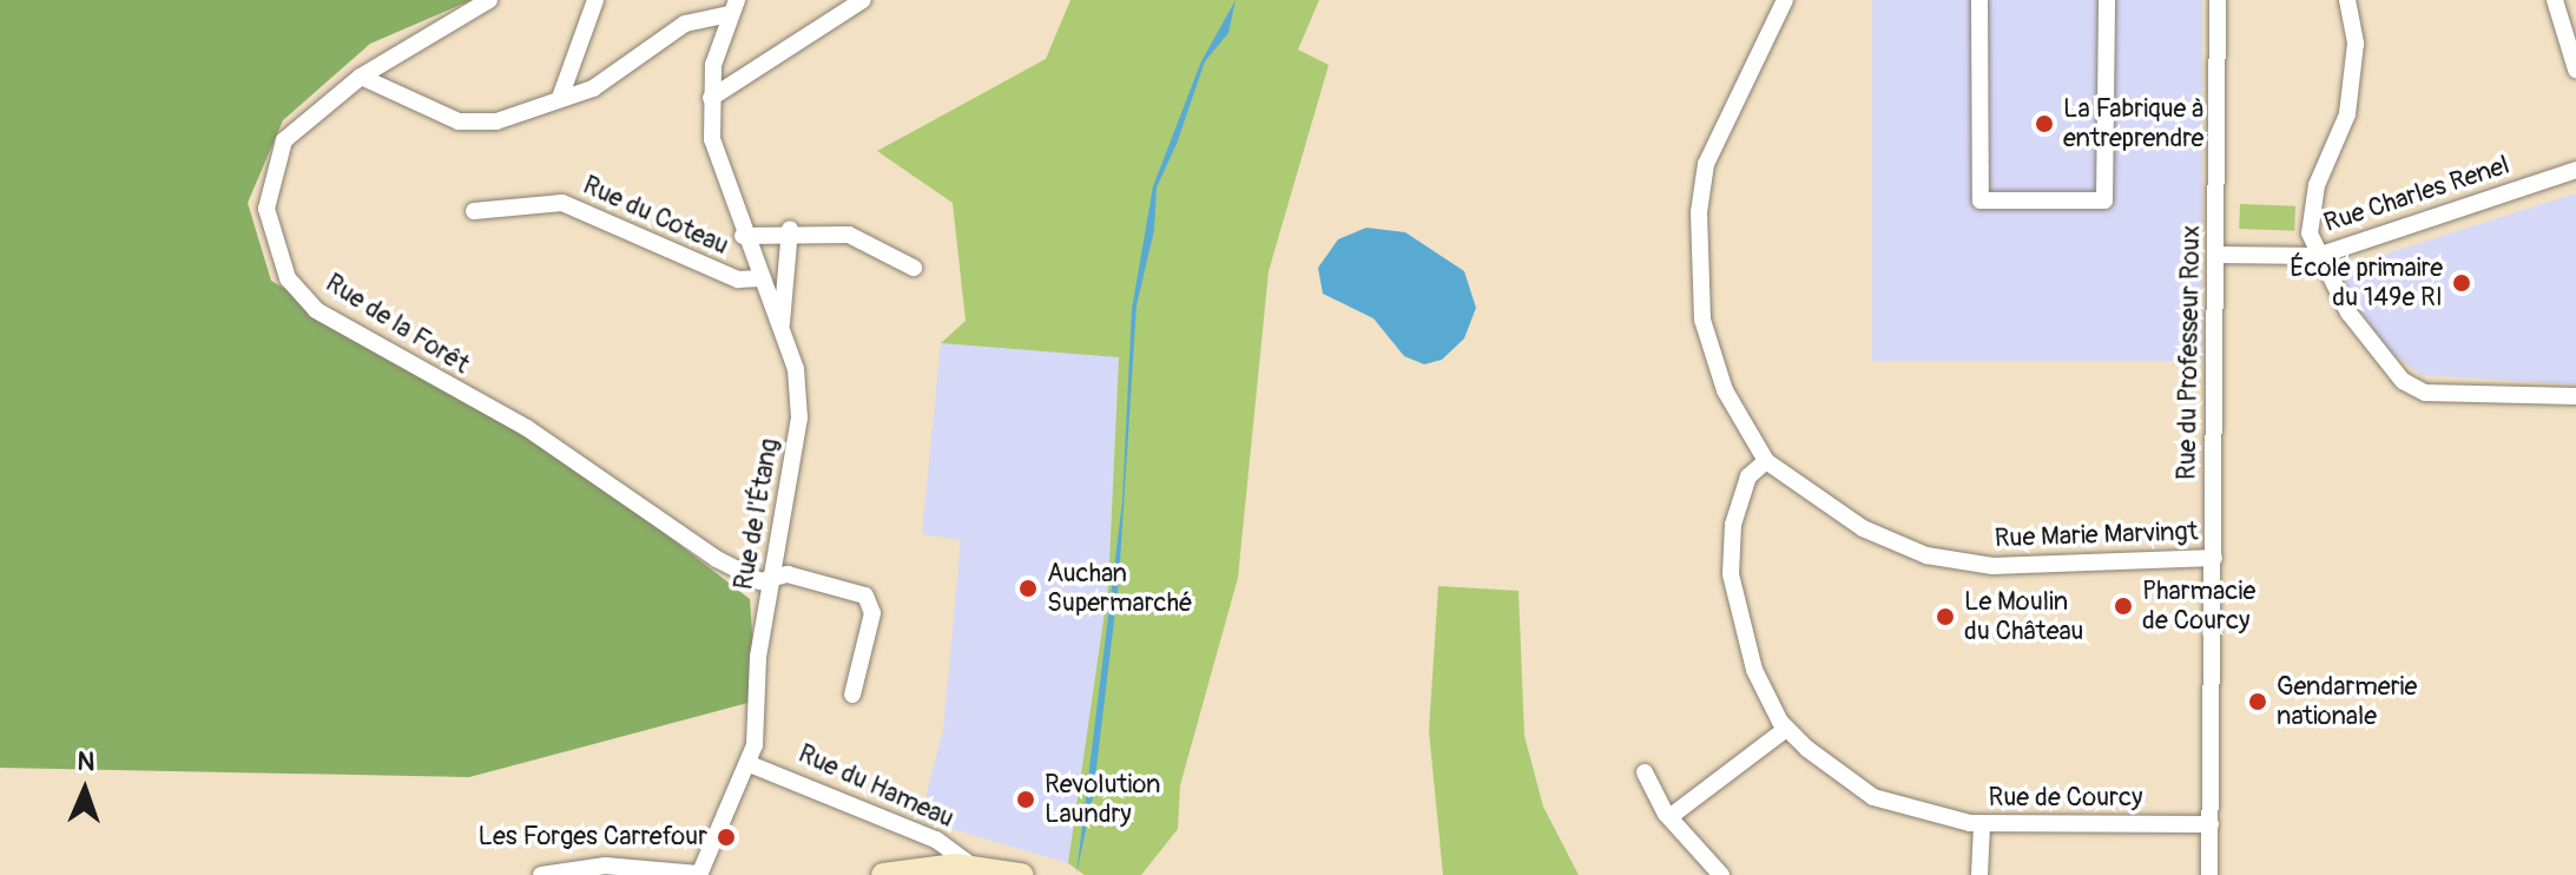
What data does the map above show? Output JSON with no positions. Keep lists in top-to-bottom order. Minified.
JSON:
{"streets":{"street":["Rue Charles Renel","Rue du Coteau","Rue de la Forêt","Rue du Professeur Roux","Rue de l'Étang","Rue Marie Marvingt","Rue du Hameau","Rue de Courcy"]},"crossings":[["Rue Charles Renel","Rue du Professeur Roux"],["Rue du Coteau","Rue de l'Étang"],["Rue de la Forêt","Rue de l'Étang"],["Rue du Professeur Roux","Rue Marie Marvingt"],["Rue du Professeur Roux","Rue de Courcy"],["Rue de l'Étang","Rue du Hameau"],["Rue Marie Marvingt","Rue de Courcy"]],"places":["La Fabrique à entreprendre","École primaire du 149e RI","Auchan Supermarché","Pharmacie de Courcy","Le Moulin du Château","Gendarmerie nationale","Revolution Laundry","Les Forges Carrefour"],"north":"top"}
